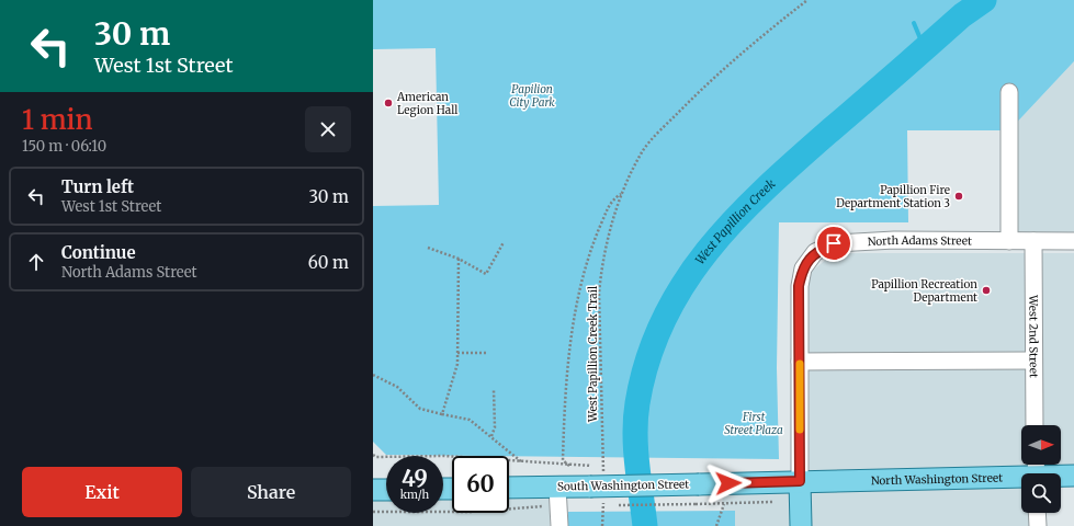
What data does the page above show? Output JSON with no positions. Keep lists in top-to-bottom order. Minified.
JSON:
{"streets":{"main road":["North Washington Street","South Washington Street"],"street":["North Adams Street","West 2nd Street"],"path":["West Papillion Creek Trail"]},"crossings":[["North Adams Street","West 2nd Street"],["North Adams Street","North Washington Street"],["North Adams Street","South Washington Street"],["West Papillion Creek Trail","South Washington Street"],["North Washington Street","South Washington Street"]],"water":["West Papillion Creek"],"parks":["Papilion City Park","First Street Plaza"],"places":["American Legion Hall","Papillion Fire Department Station 3","Papillion Recreation Department"],"north":"right","page":{"turn":["30 m","West 1st Street"],"heading":["1 min","150 m · 06:10"],"list":[{"name":"Turn left","note":"West 1st Street","value":"30 m"},{"name":"Continue","note":"North Adams Street","value":"60 m"}],"speed":"49 km/h","limit":"60","buttons":["Exit","Share"]}}
